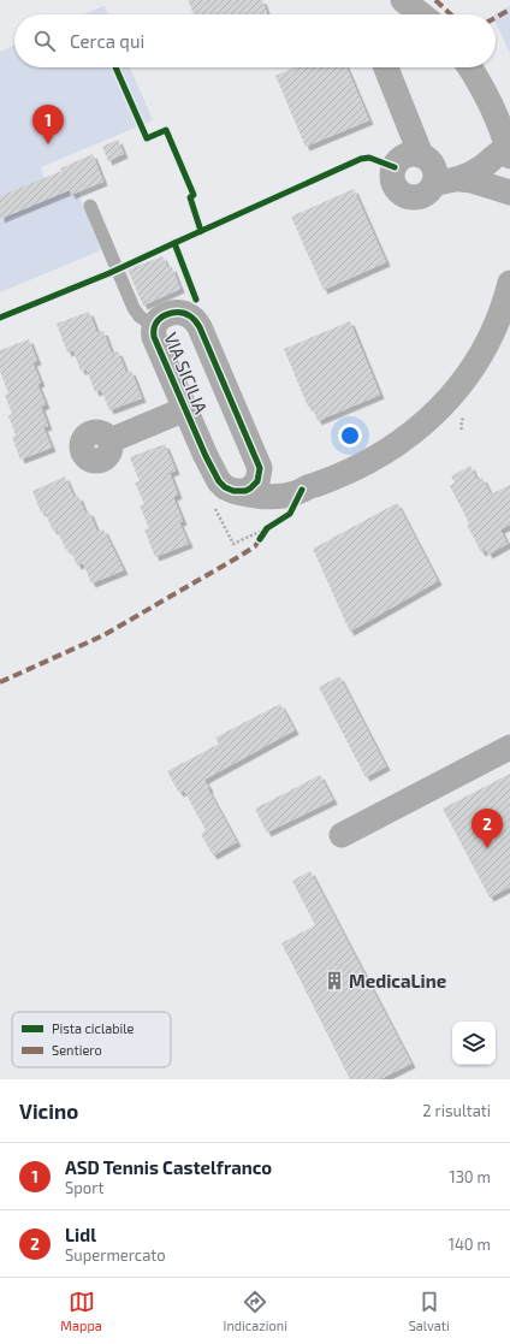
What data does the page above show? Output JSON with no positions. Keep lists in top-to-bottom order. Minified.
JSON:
{"streets":{"street":["VIA SICILIA"]},"places":{"building":["MedicaLine"]},"legend":["Pista ciclabile","Sentiero"],"page":{"search":"Cerca qui","pins":["1","2"],"heading":["Vicino","2 risultati"],"list":[{"mark":"1","name":"ASD Tennis Castelfranco","note":"Sport","value":"130 m"},{"mark":"2","name":"Lidl","note":"Supermercato","value":"140 m"}],"nav":["Mappa","Indicazioni","Salvati"]}}
